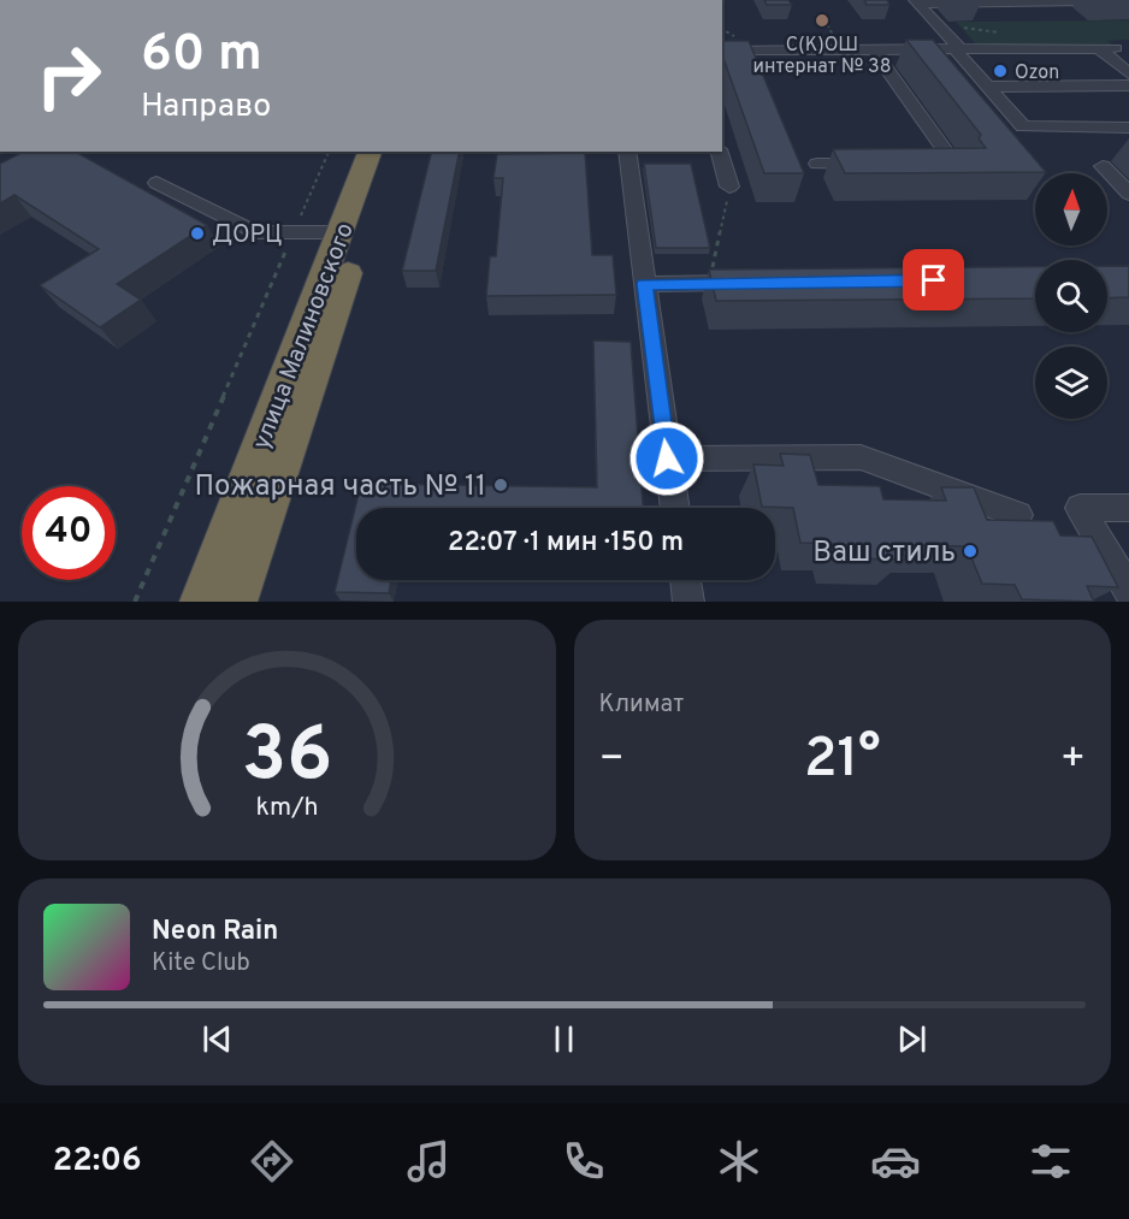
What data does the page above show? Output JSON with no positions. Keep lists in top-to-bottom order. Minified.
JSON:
{"streets":{"highway":["улица Малиновского"]},"places":["С(К)ОШ интернат № 38","Ozon","ДОРЦ","Пожарная часть № 11","Ваш стиль"],"north":"top","page":{"turn":["60 m","Направо"],"limit":"40","trip":"22:07 · 1 мин · 150 m","tile":"Климат","heat":["−","21°","+"],"song":["Neon Rain","Kite Club"],"tabs":"22:06","gauge":["36","km/h"]}}
